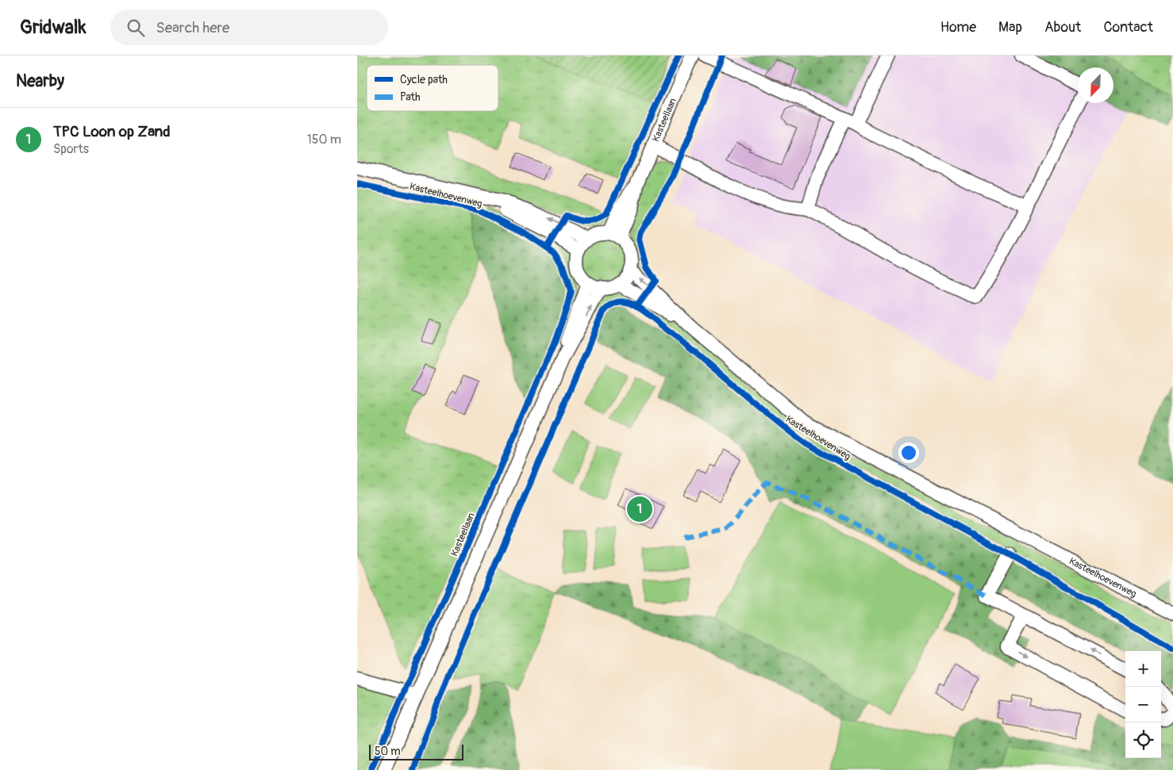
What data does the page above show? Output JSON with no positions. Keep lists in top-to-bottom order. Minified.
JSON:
{"streets":{"street":["Kasteellaan","Kasteelhoevenweg"]},"crossings":[["Kasteellaan","Kasteelhoevenweg"]],"legend":["Cycle path","Path"],"scale_bar":"50 m","north":"bottom left","page":{"header":"Gridwalk","search":"Search here","nav":["Home","Map","About","Contact"],"heading":"Nearby","list":[{"mark":"1","name":"TPC Loon op Zand","note":"Sports","value":"150 m"}],"pins":"1","map_buttons":["+","−"],"scale":"50 m"}}
